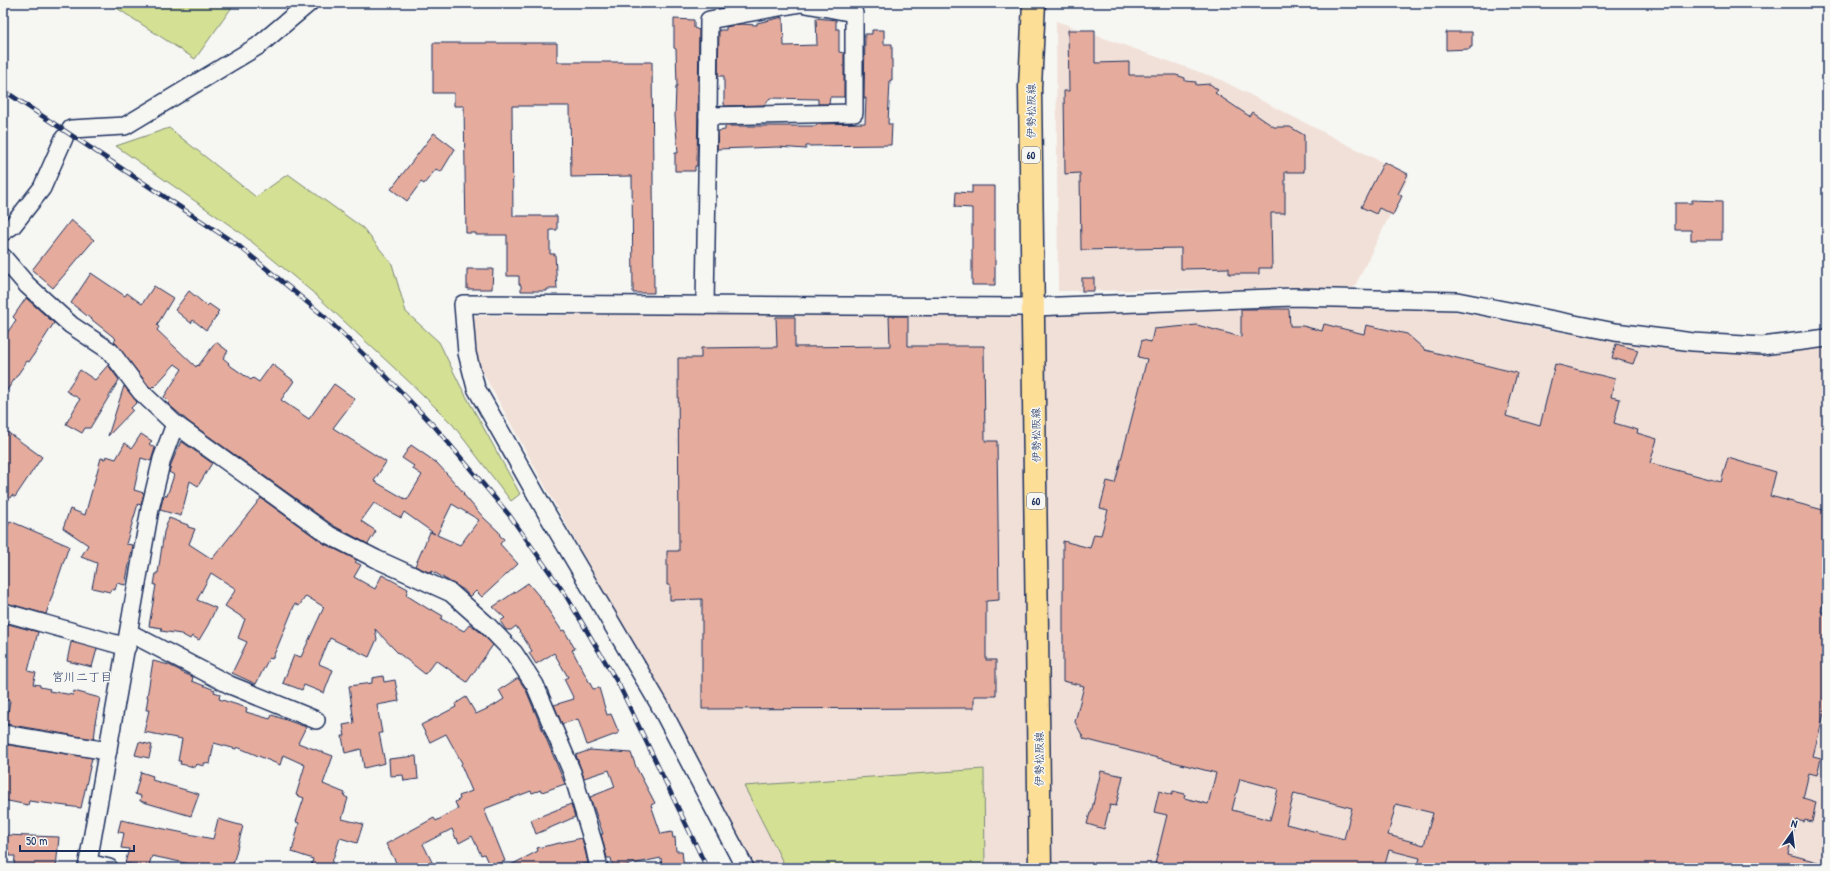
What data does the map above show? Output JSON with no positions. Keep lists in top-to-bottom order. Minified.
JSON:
{"streets":{"main road":["伊勢松阪線","60"]},"districts":["宮川二丁目"],"scale_bar":"50 m","north":"top"}
